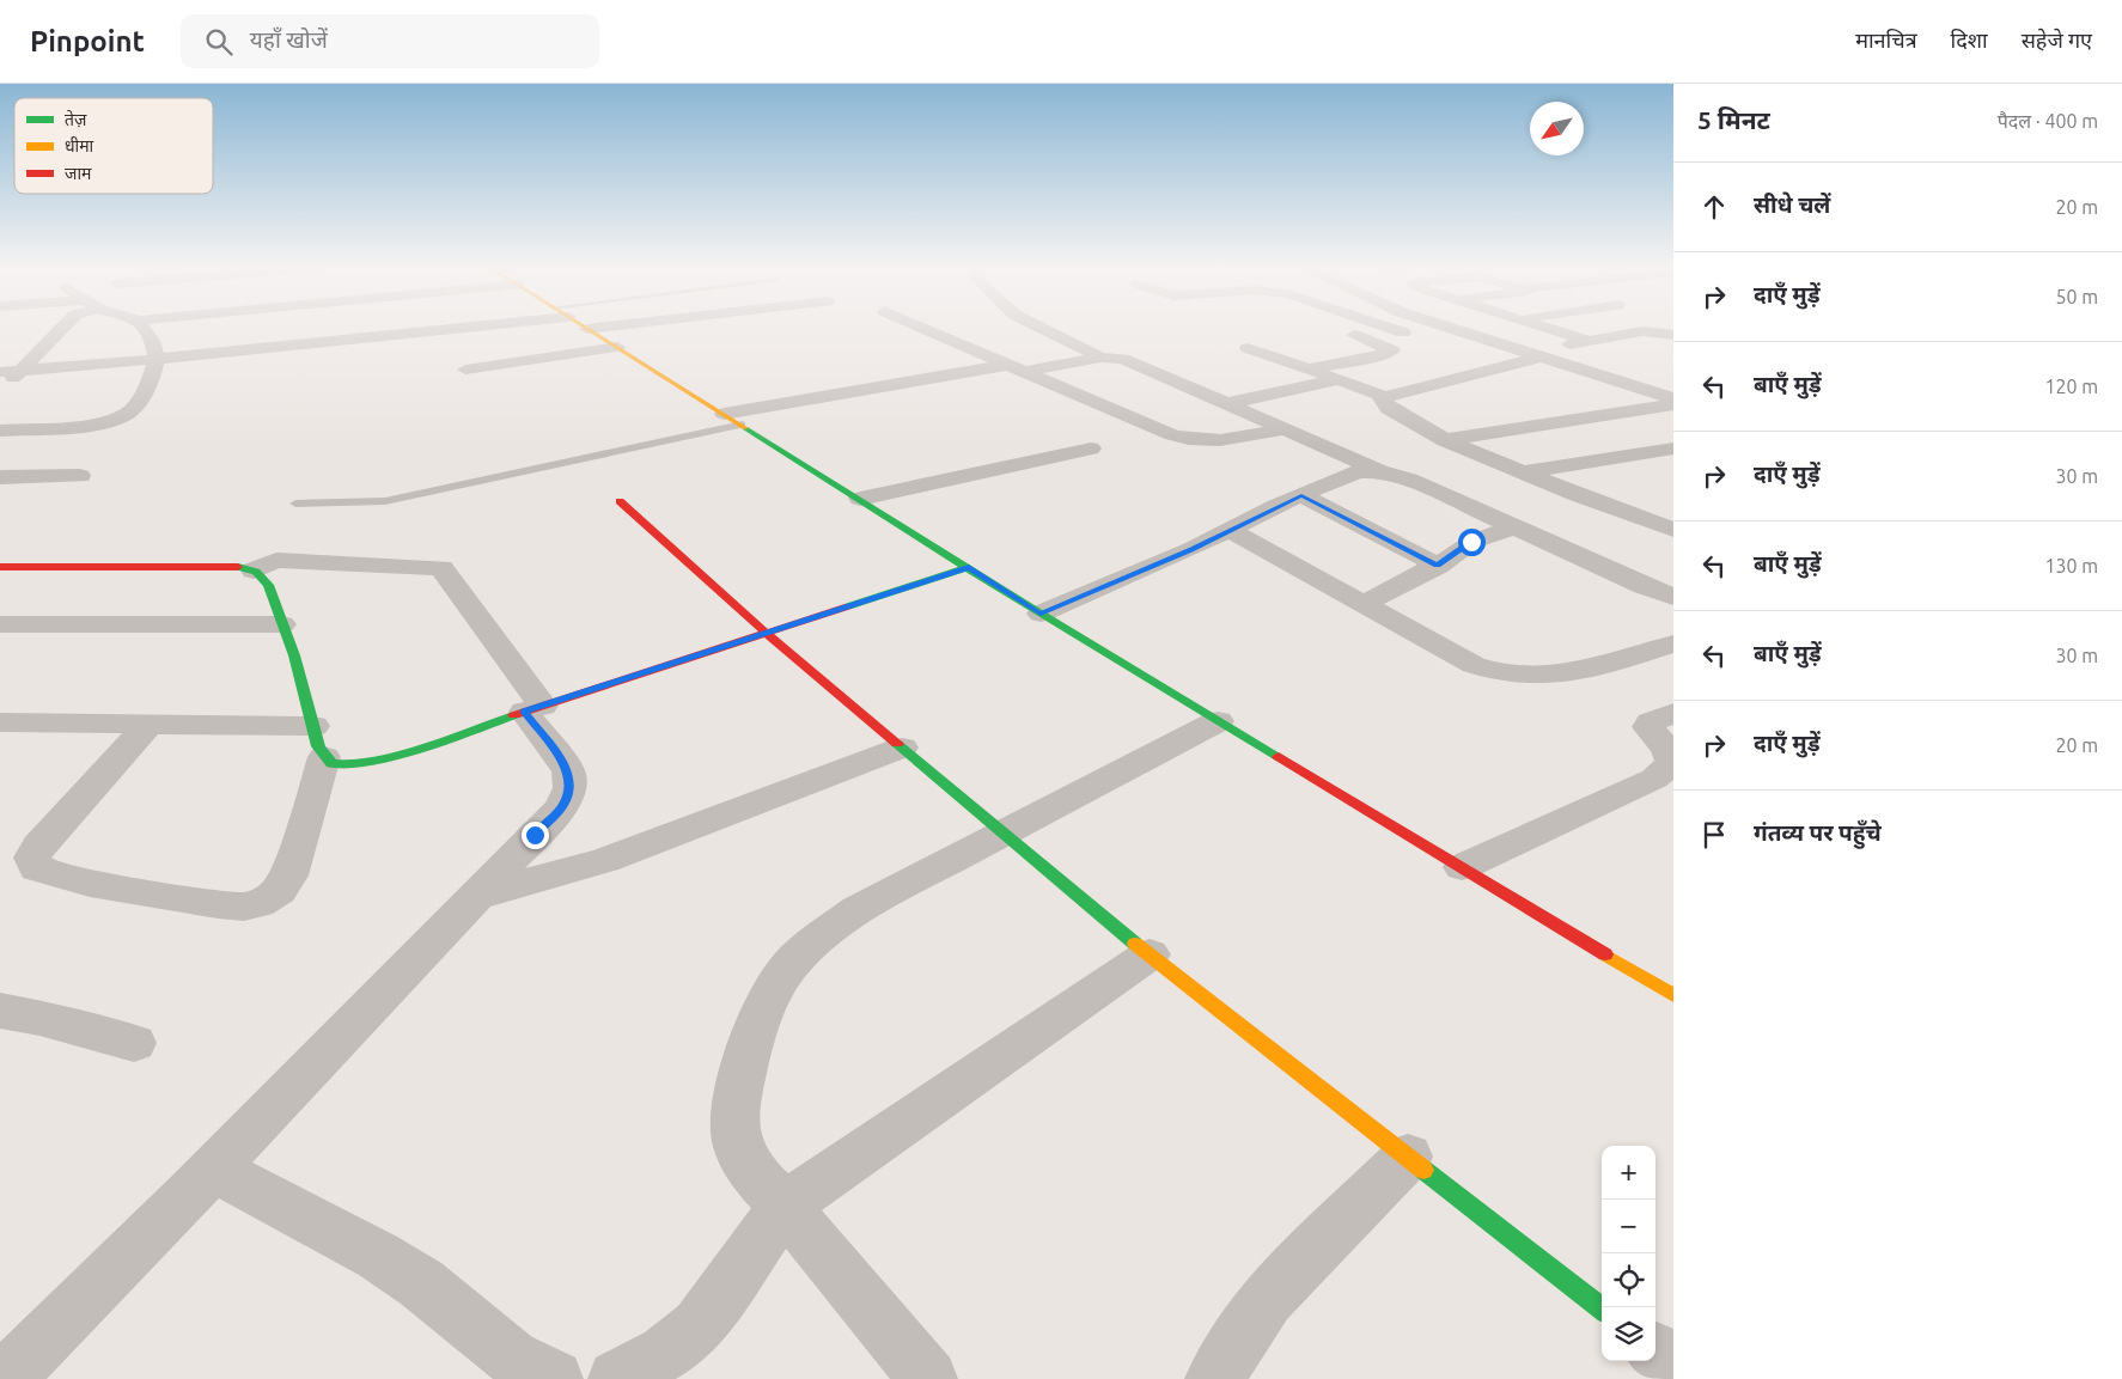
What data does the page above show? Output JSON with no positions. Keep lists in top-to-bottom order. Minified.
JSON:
{"legend":["तेज़","धीमा","जाम"],"north":"bottom left","page":{"header":"Pinpoint","search":"यहाँ खोजें","nav":["मानचित्र","दिशा","सहेजे गए"],"heading":["5 मिनट","पैदल · 400 m"],"list":[["सीधे चलें","20 m"],["दाएँ मुड़ें","50 m"],["बाएँ मुड़ें","120 m"],["दाएँ मुड़ें","30 m"],["बाएँ मुड़ें","130 m"],["बाएँ मुड़ें","30 m"],["दाएँ मुड़ें","20 m"],"गंतव्य पर पहुँचे"],"map_buttons":["+","−"]}}
